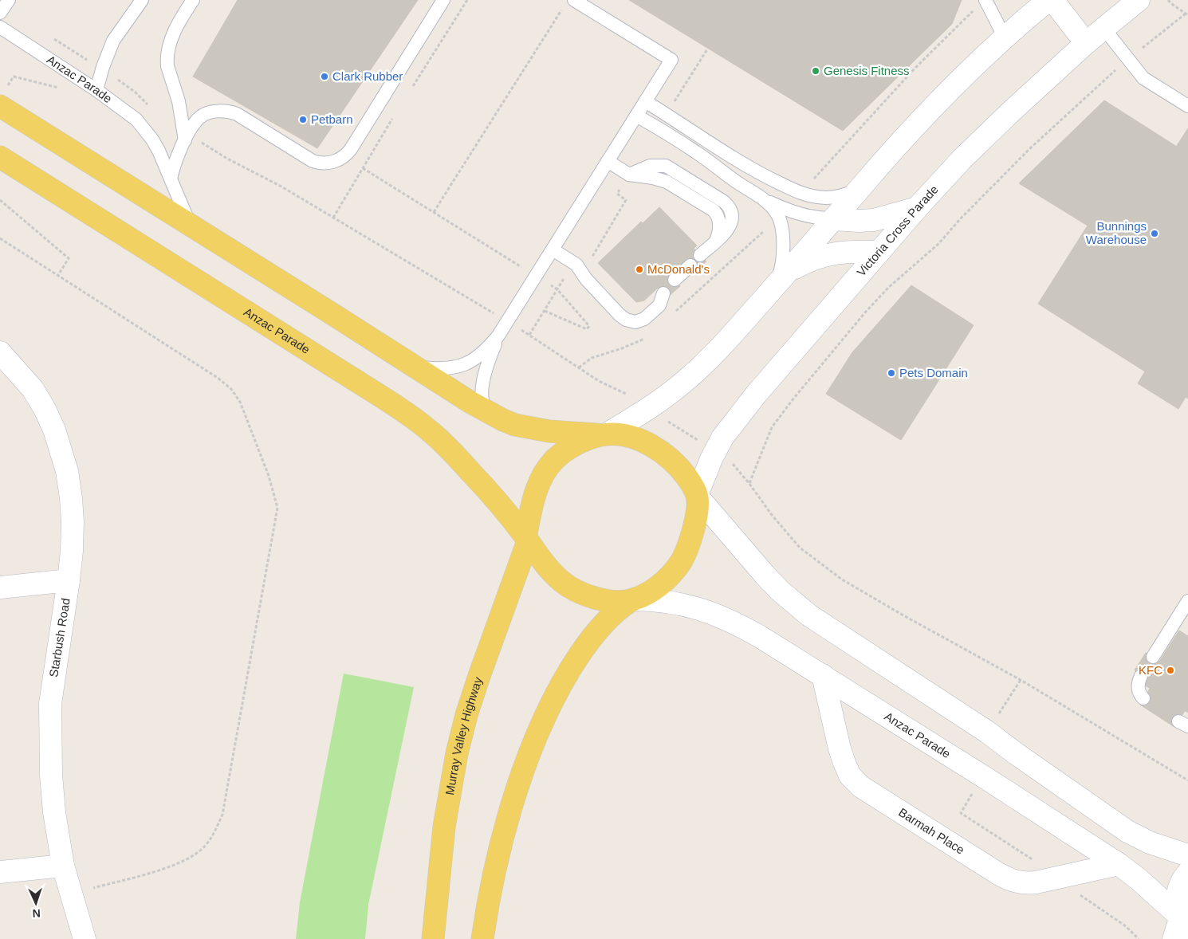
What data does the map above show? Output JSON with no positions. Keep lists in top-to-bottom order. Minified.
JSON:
{"streets":{"main road":["Anzac Parade","Victoria Cross Parade","Starbush Road","Murray Valley Highway","Barmah Place"]},"crossings":[["Anzac Parade","Murray Valley Highway"],["Anzac Parade","Barmah Place"]],"places":["Genesis Fitness","Clark Rubber","Petbarn","Bunnings Warehouse","McDonald's","Pets Domain","KFC"],"north":"bottom"}
